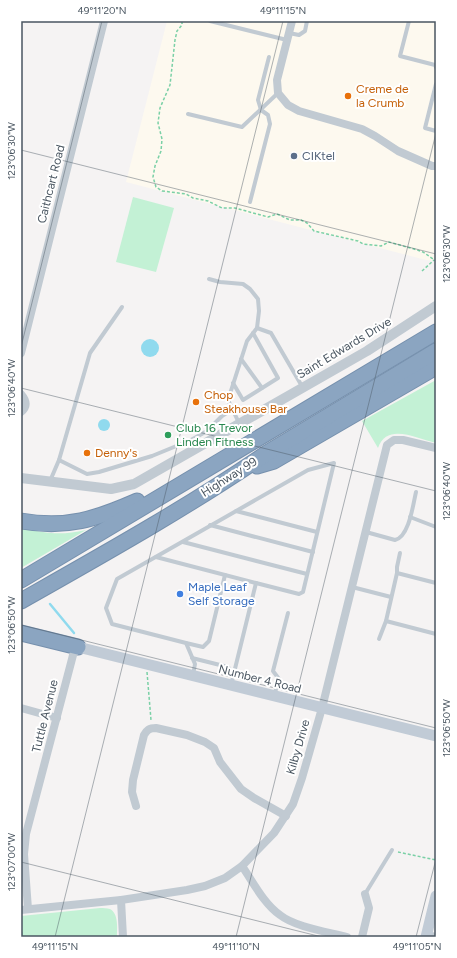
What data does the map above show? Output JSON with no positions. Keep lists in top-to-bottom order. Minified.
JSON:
{"streets":{"highway":["Highway 99"],"main road":["Number 4 Road"],"street":["Caithcart Road","Saint Edwards Drive","Tuttle Avenue","Kilby Drive"]},"crossings":[["Number 4 Road","Tuttle Avenue"],["Number 4 Road","Kilby Drive"],["Tuttle Avenue","Kilby Drive"]],"places":["Creme de la Crumb","CIKtel","Chop Steakhouse Bar","Club 16 Trevor Linden Fitness","Denny's","Maple Leaf Self Storage"],"coordinates":["49°11'20\"N","49°11'15\"N","123°06'30\"W","123°06'40\"W","123°06'50\"W","123°07'00\"W","49°11'10\"N","49°11'05\"N"]}
